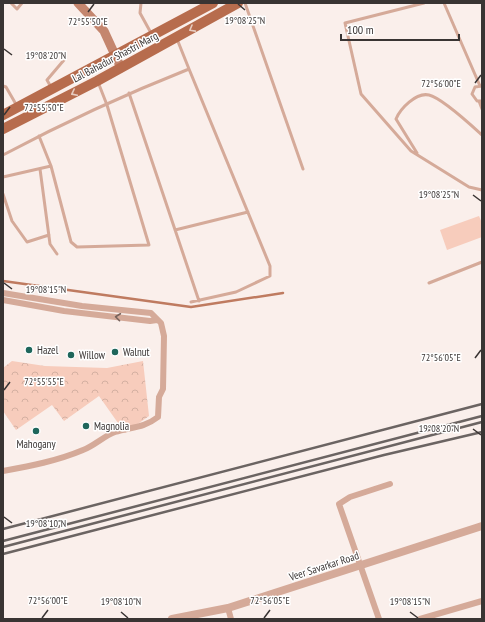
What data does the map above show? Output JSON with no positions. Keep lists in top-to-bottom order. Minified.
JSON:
{"streets":{"main road":["Lal Bahadur Shastri Marg"],"street":["Veer Savarkar Road"]},"places":["Hazel","Walnut","Willow","Magnolia","Mahogany"],"scale_bar":"100 m","coordinates":["19°08'25\"N","72°55'50\"E","19°08'20\"N","72°56'00\"E","19°08'15\"N","72°56'05\"E","72°55'55\"E","19°08'10\"N"]}
